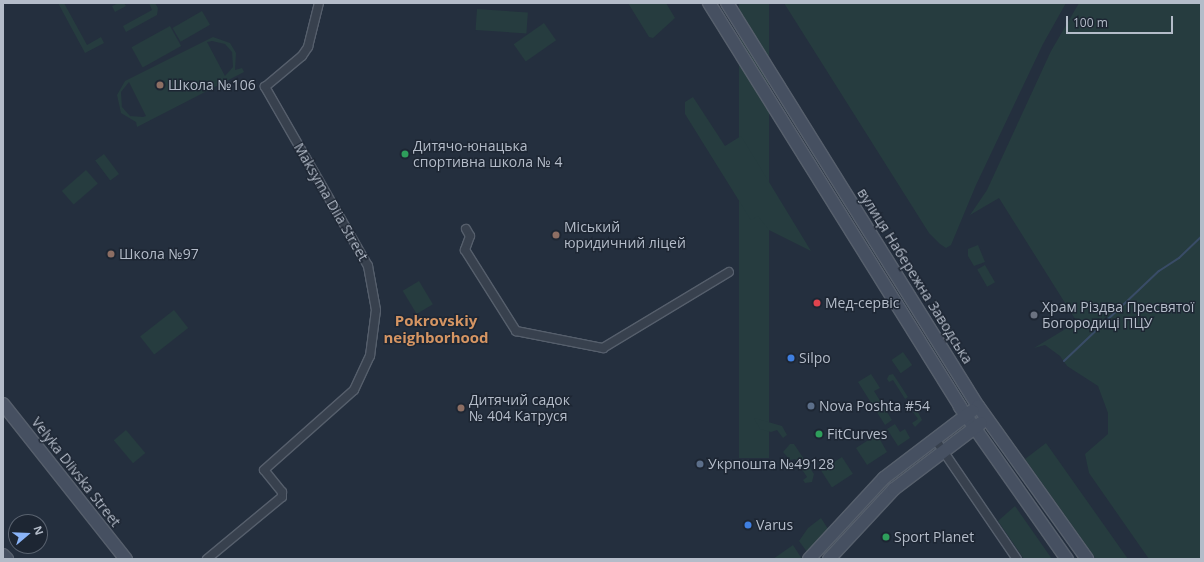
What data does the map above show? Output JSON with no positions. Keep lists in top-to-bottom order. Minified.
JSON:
{"streets":{"main road":["вулиця Набережна Заводська","Velyka Diivska Street"],"street":["Maksyma Diia Street"]},"districts":["Pokrovskiy neighborhood"],"places":["Школа №106","Дитячо-юнацька спортивна школа № 4","Міський юридичний ліцей","Школа №97","Мед-сервіс","Храм Різдва Пресвятої Богородиці ПЦУ","Silpo","Nova Poshta #54","Дитячий садок № 404 Катруся","FitCurves","Укрпошта №49128","Varus","Sport Planet"],"scale_bar":"100 m","north":"right"}
